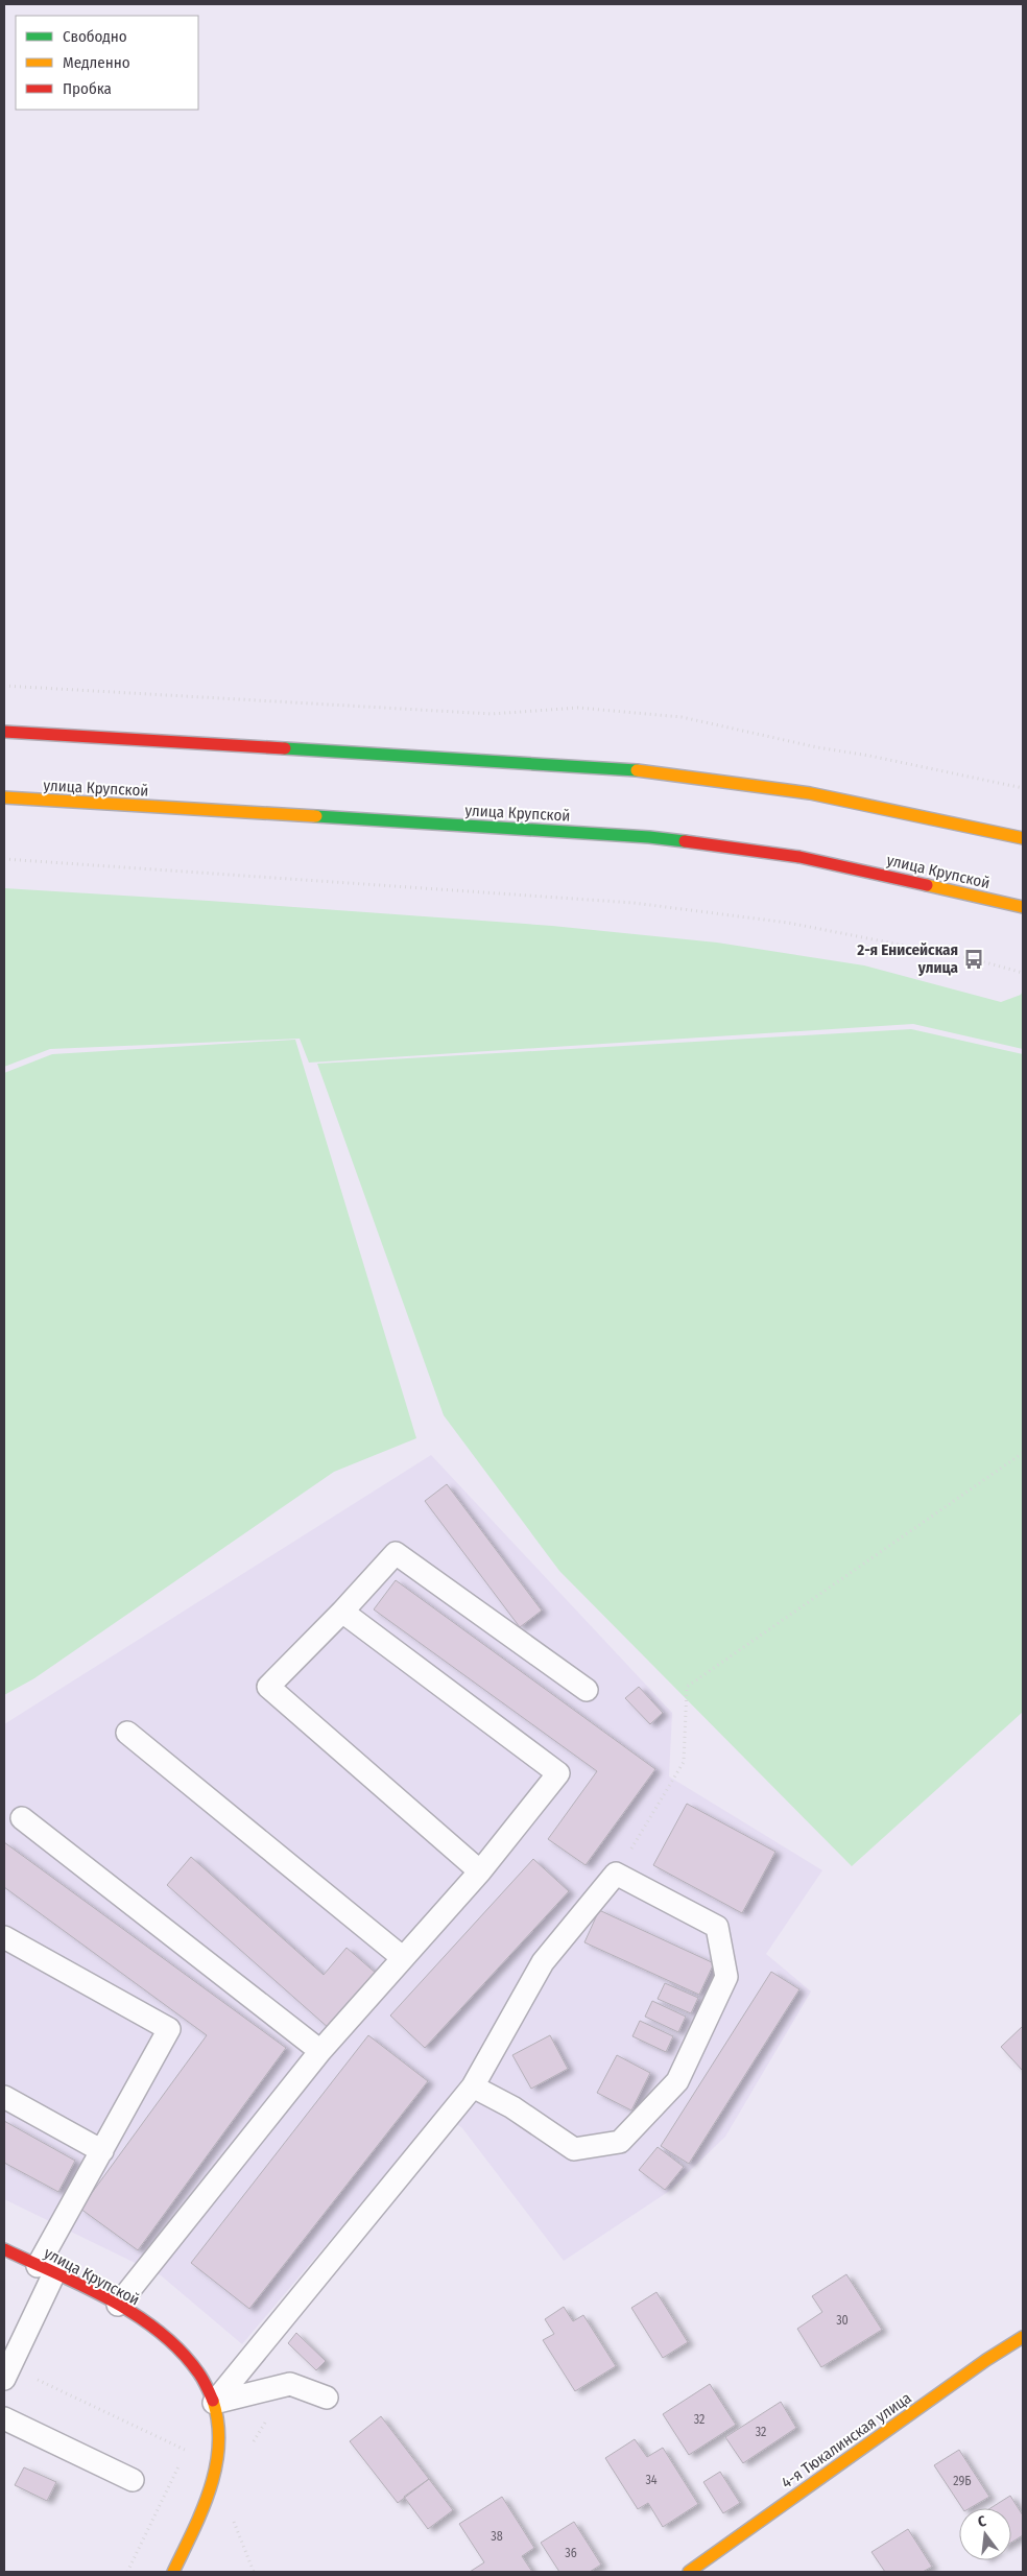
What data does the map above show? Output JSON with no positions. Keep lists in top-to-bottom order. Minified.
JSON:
{"streets":{"main road":["улица Крупской","4-я Тюкалинская улица"]},"places":{"bus stop":["2-я Енисейская улица"]},"house_numbers":["30","32","32","34","29Б","38","36"],"legend":["Свободно","Медленно","Пробка"],"north":"top"}
